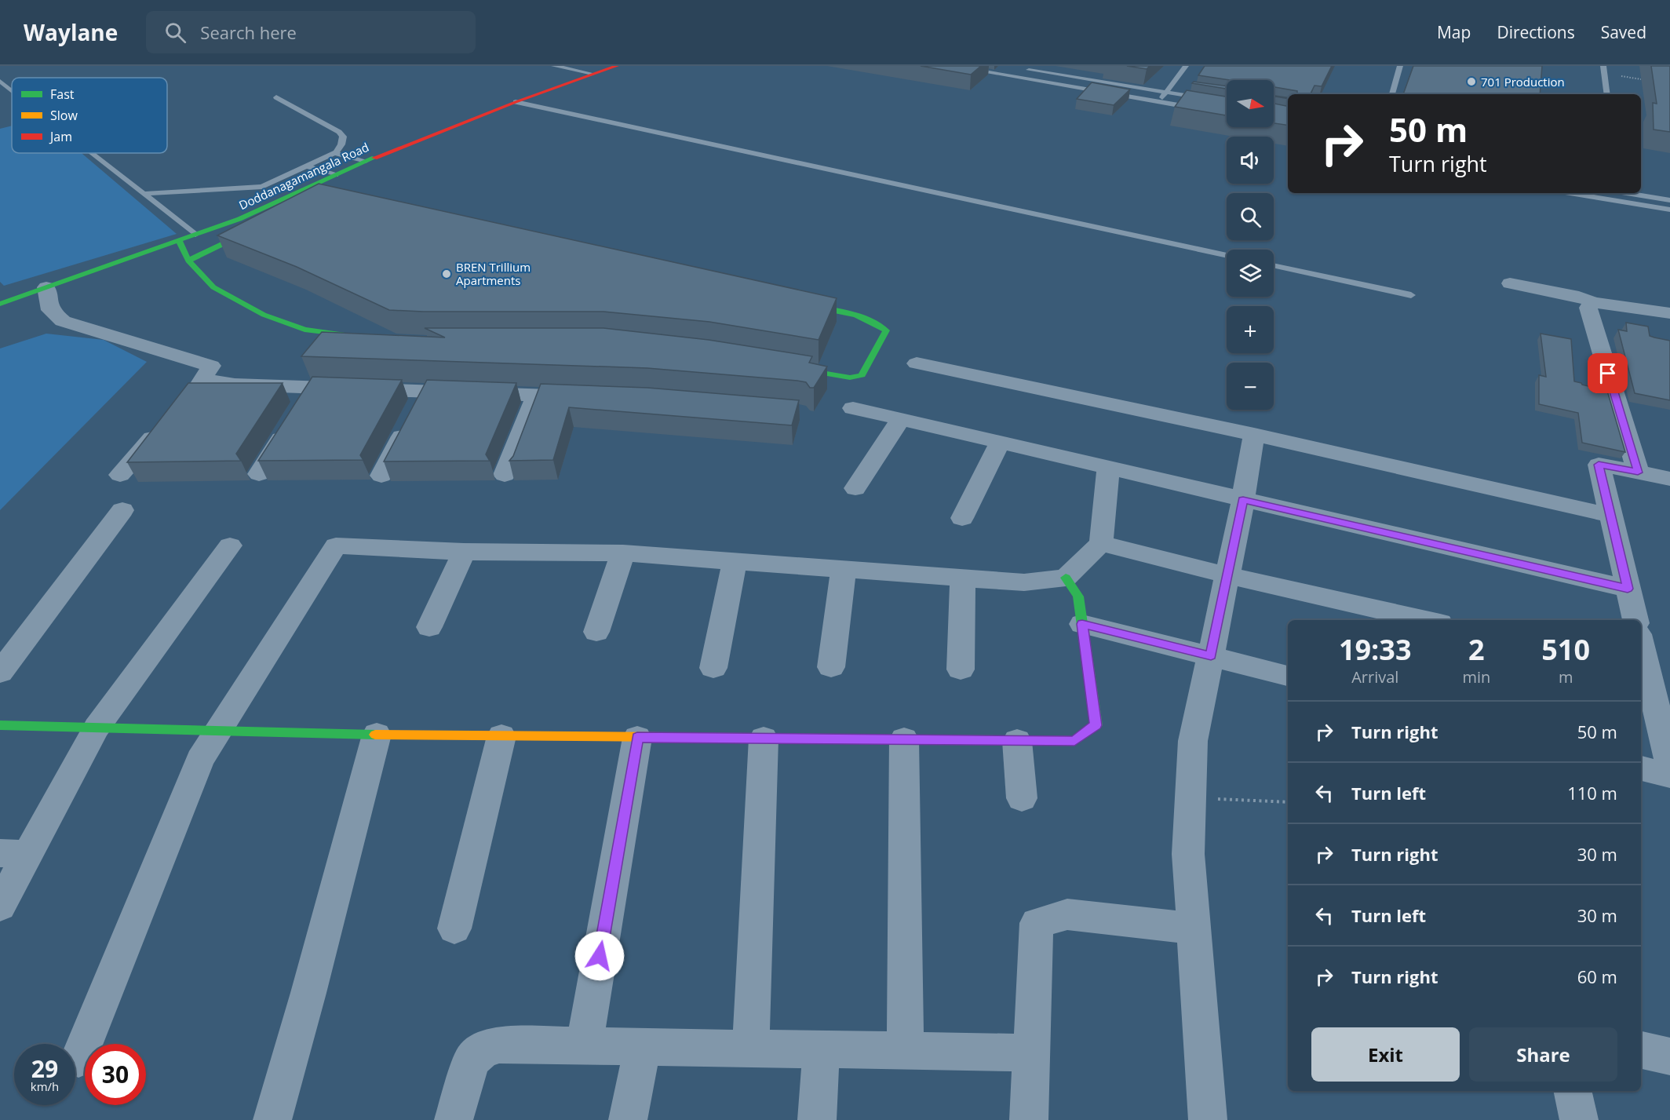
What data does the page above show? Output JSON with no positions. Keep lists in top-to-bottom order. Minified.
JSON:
{"streets":{"street":["Doddanagamangala Road"]},"places":["701 Production","BREN Trillium Apartments"],"legend":["Fast","Slow","Jam"],"north":"right","page":{"header":"Waylane","search":"Search here","nav":["Map","Directions","Saved"],"map_buttons":["+","−"],"turn":["50 m","Turn right"],"eta":["19:33","Arrival","2","min","510","m"],"list":[{"name":"Turn right","value":"50 m"},{"name":"Turn left","value":"110 m"},{"name":"Turn right","value":"30 m"},{"name":"Turn left","value":"30 m"},{"name":"Turn right","value":"60 m"}],"buttons":["Exit","Share"],"speed":"29 km/h","limit":"30"}}
